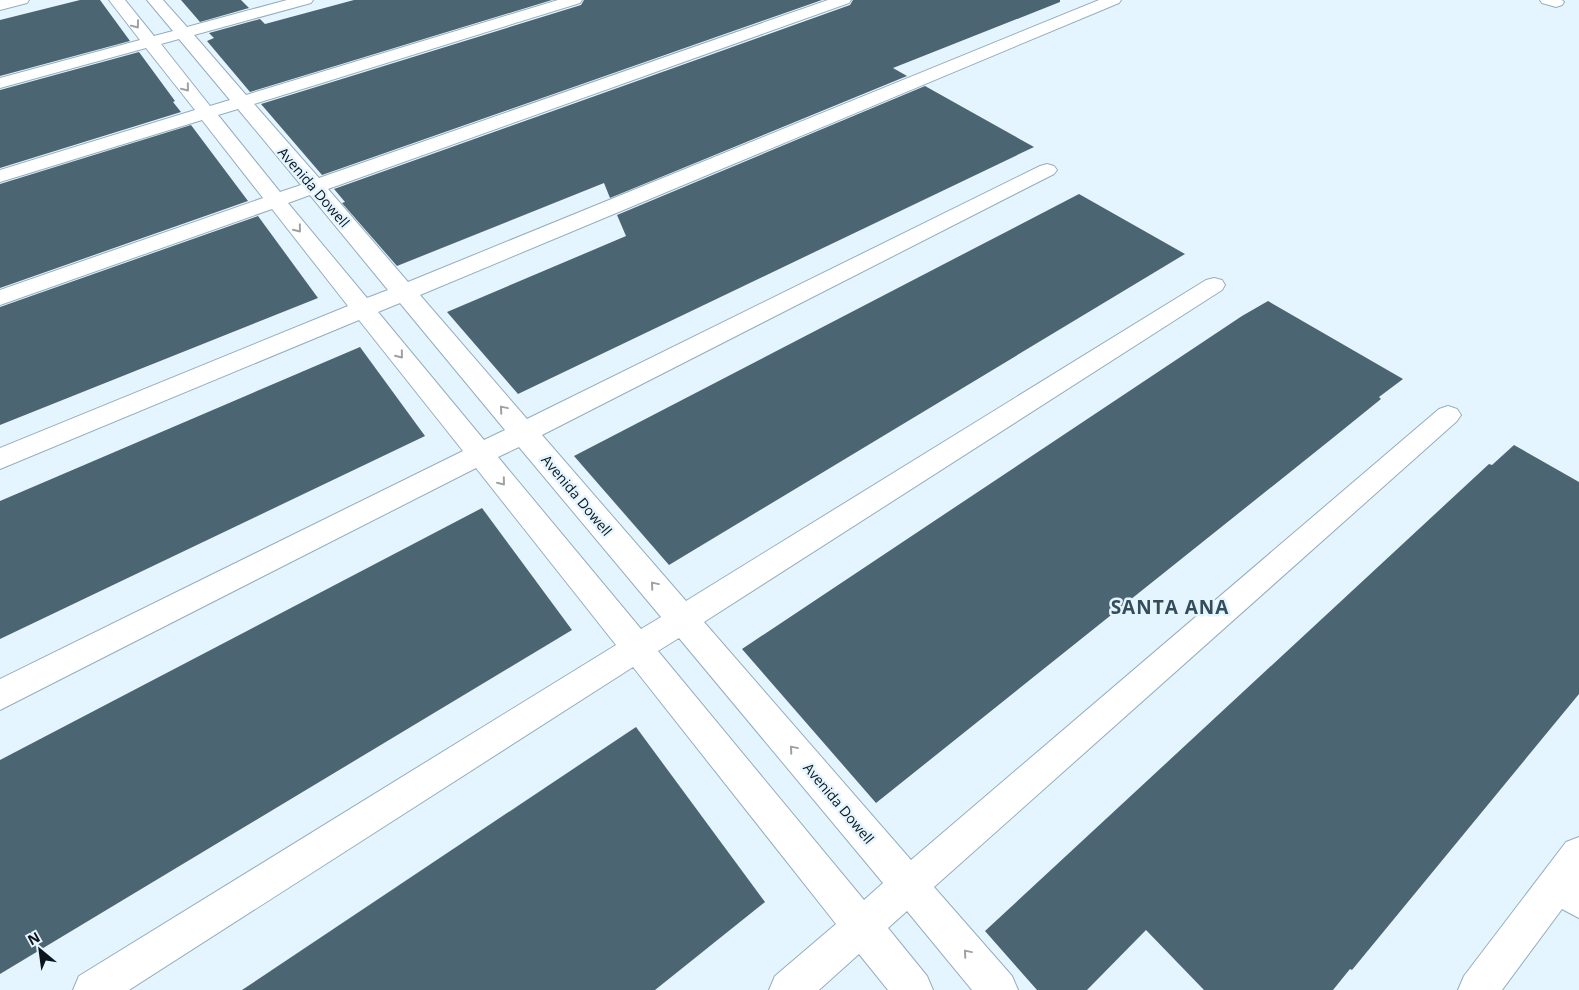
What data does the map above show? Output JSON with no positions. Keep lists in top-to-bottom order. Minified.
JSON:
{"streets":{"street":["Avenida Dowell"]},"districts":["SANTA ANA"],"north":"top left"}
